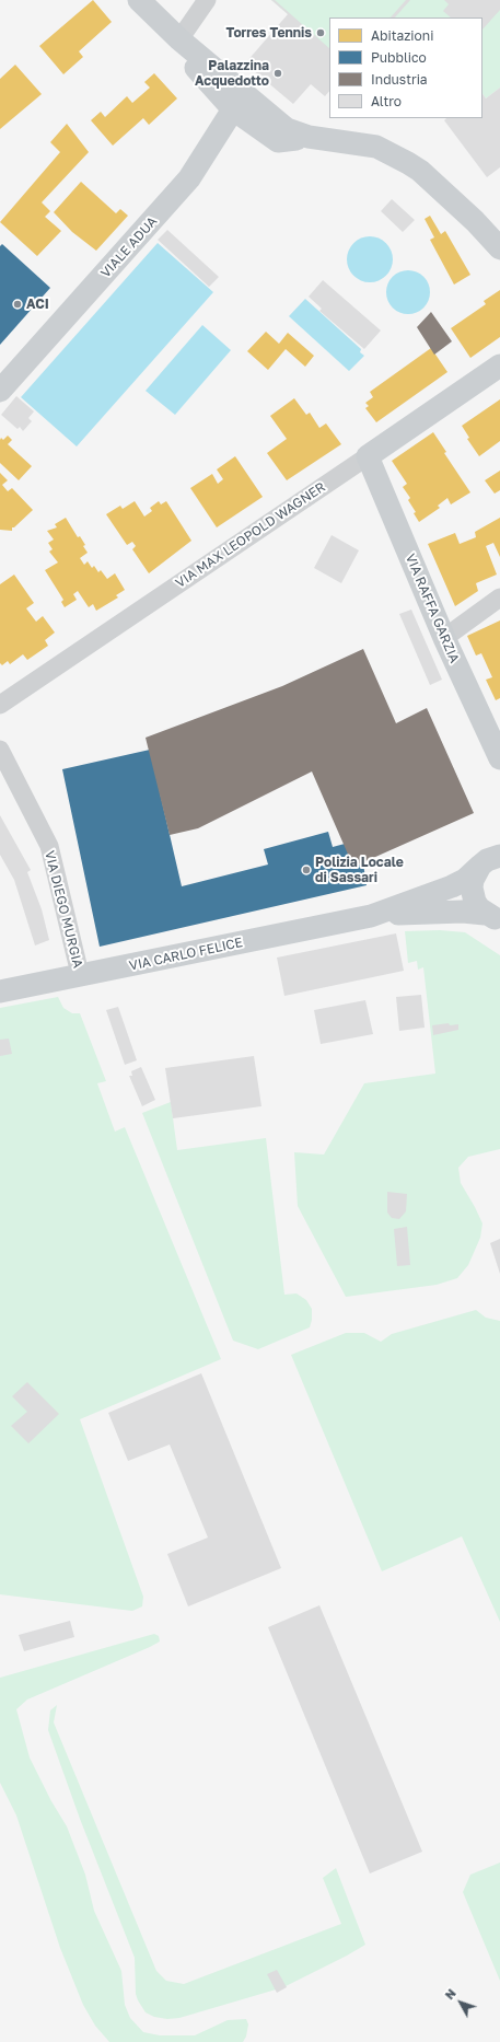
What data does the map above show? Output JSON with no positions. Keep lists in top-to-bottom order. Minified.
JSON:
{"streets":{"main road":["VIALE ADUA","VIA MAX LEOPOLD WAGNER","VIA RAFFA GARZIA","VIA CARLO FELICE"],"street":["VIA DIEGO MURGIA"]},"crossings":[["VIA MAX LEOPOLD WAGNER","VIA RAFFA GARZIA"],["VIA DIEGO MURGIA","VIA CARLO FELICE"]],"places":["Torres Tennis","Palazzina Acquedotto","ACI","Polizia Locale di Sassari"],"legend":["Abitazioni","Pubblico","Industria","Altro"],"north":"top left"}
